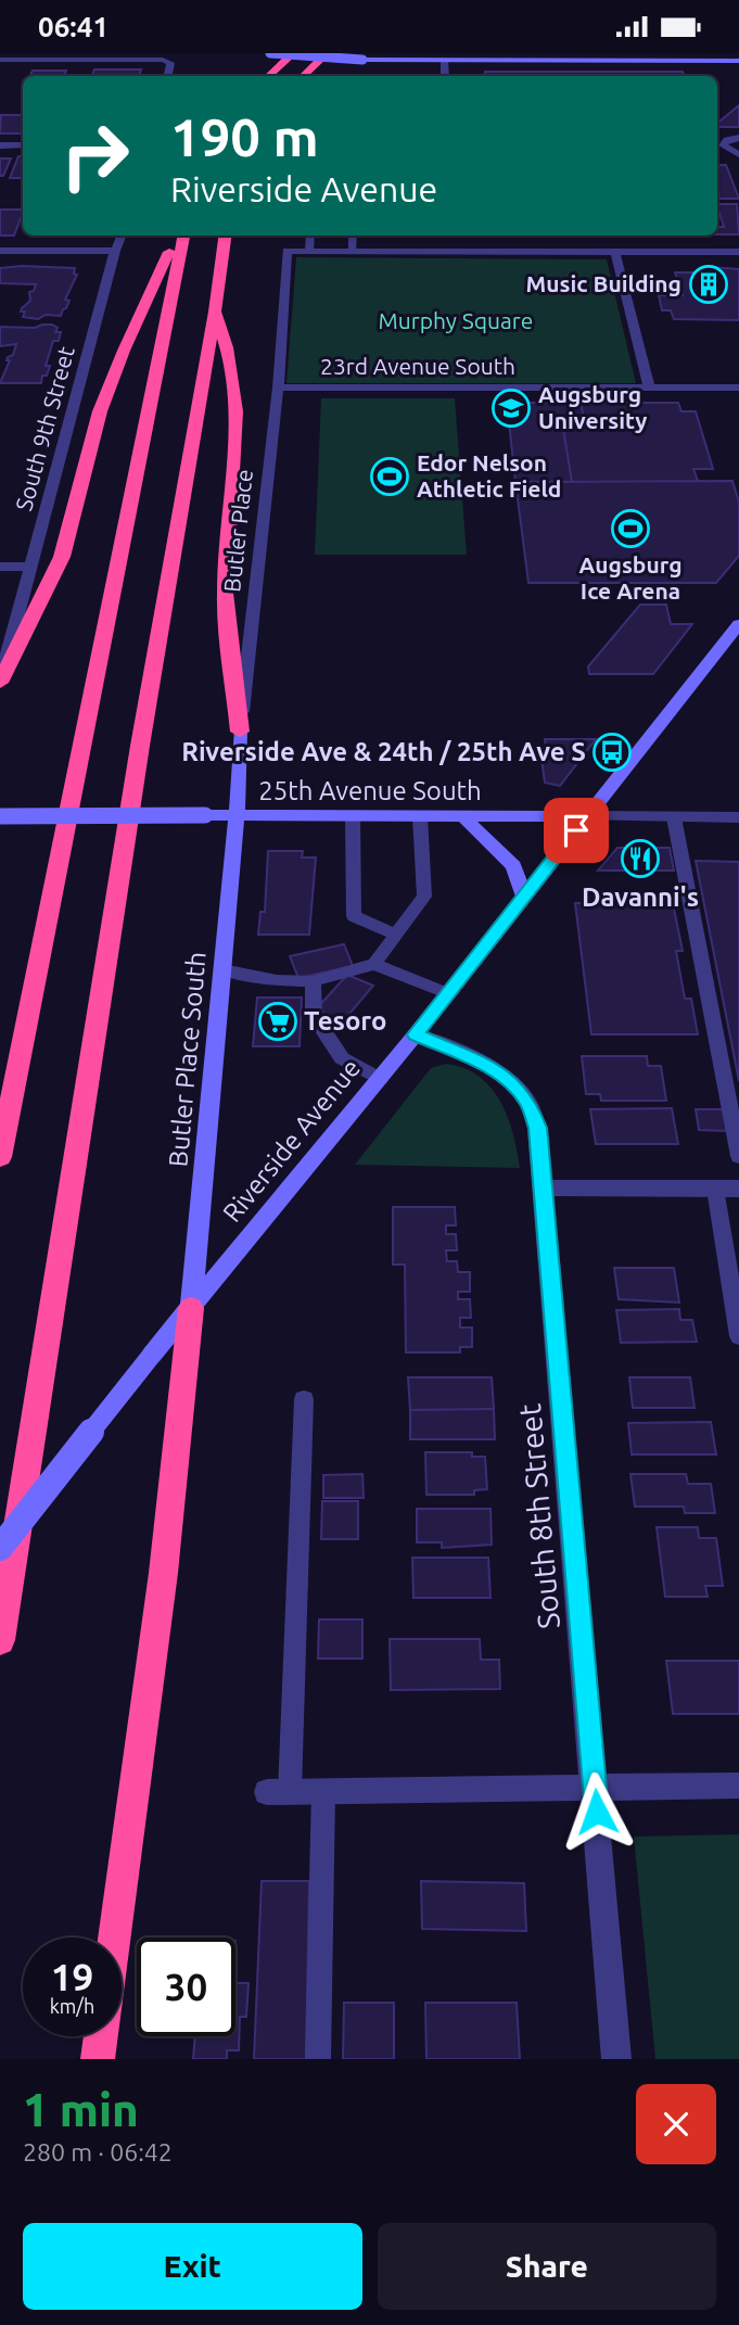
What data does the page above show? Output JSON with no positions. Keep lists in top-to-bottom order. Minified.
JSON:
{"streets":{"street":["23rd Avenue South","South 9th Street","Butler Place","25th Avenue South","Butler Place South","Riverside Avenue","South 8th Street"]},"crossings":[["23rd Avenue South","Butler Place"],["Butler Place","25th Avenue South"],["Butler Place","Butler Place South"],["25th Avenue South","Butler Place South"],["25th Avenue South","Riverside Avenue"],["Butler Place South","Riverside Avenue"],["Riverside Avenue","South 8th Street"]],"parks":["Murphy Square"],"places":{"building":["Music Building"],"school or university":["Augsburg University"],"sports":["Edor Nelson Athletic Field","Augsburg Ice Arena"],"bus stop":["Riverside Ave & 24th / 25th Ave S"],"restaurant":["Davanni's"],"supermarket":["Tesoro"]},"page":{"status":"06:41","turn":["190 m","Riverside Avenue"],"speed":"19 km/h","limit":"30","heading":["1 min","280 m · 06:42"],"buttons":["Exit","Share"]}}
